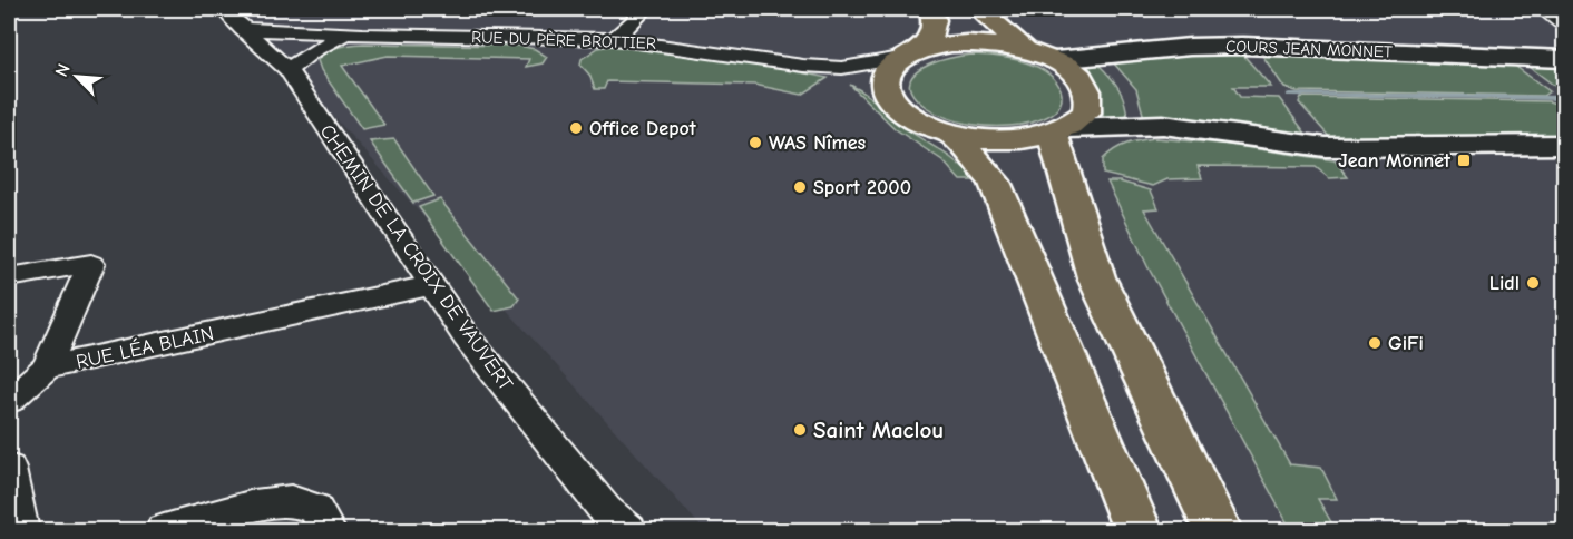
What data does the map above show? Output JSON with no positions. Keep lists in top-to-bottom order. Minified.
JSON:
{"streets":{"main road":["COURS JEAN MONNET"],"street":["RUE DU PÈRE BROTTIER","CHEMIN DE LA CROIX DE VAUVERT","RUE LÉA BLAIN"]},"crossings":[["RUE DU PÈRE BROTTIER","CHEMIN DE LA CROIX DE VAUVERT"],["CHEMIN DE LA CROIX DE VAUVERT","RUE LÉA BLAIN"]],"places":{"other":["Office Depot","WAS Nîmes","Sport 2000","Lidl","GiFi","Saint Maclou"],"transit":["Jean Monnet"]},"north":"top left"}
